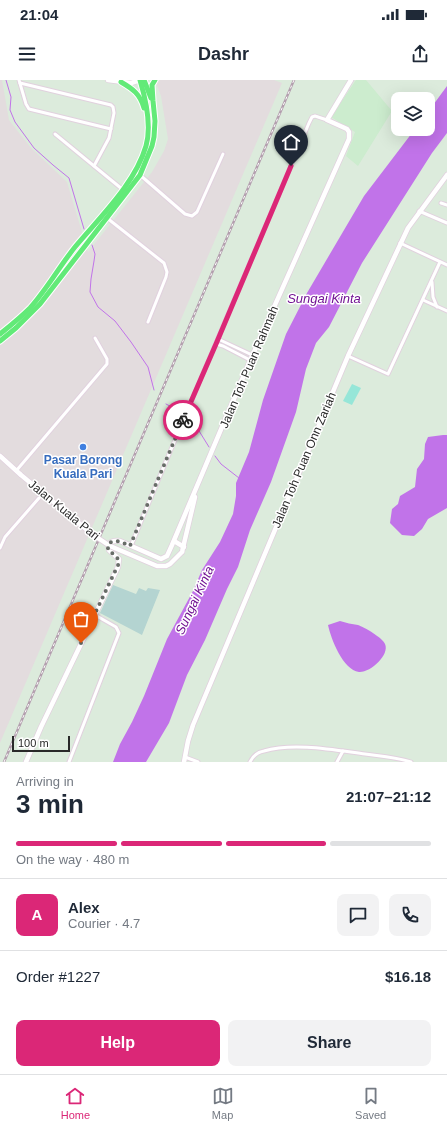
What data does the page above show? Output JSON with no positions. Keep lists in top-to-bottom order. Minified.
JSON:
{"streets":{"street":["Jalan Toh Puan Rahmah","Jalan Toh Puan Onn Zariah","Jalan Kuala Pari"]},"water":["Sungai Kinta"],"places":["Pasar Borong Kuala Pari"],"scale_bar":"100 m","page":{"status":"21:04","header":"Dashr","scale":"100 m","heading":["3 min","Arriving in","21:07–21:12"],"panel":["Alex","Courier · 4.7","Order #1227","$16.18"],"bar":"On the way · 480 m","round":"A","buttons":["Help","Share"],"tabs":["Home","Map","Saved"]}}
